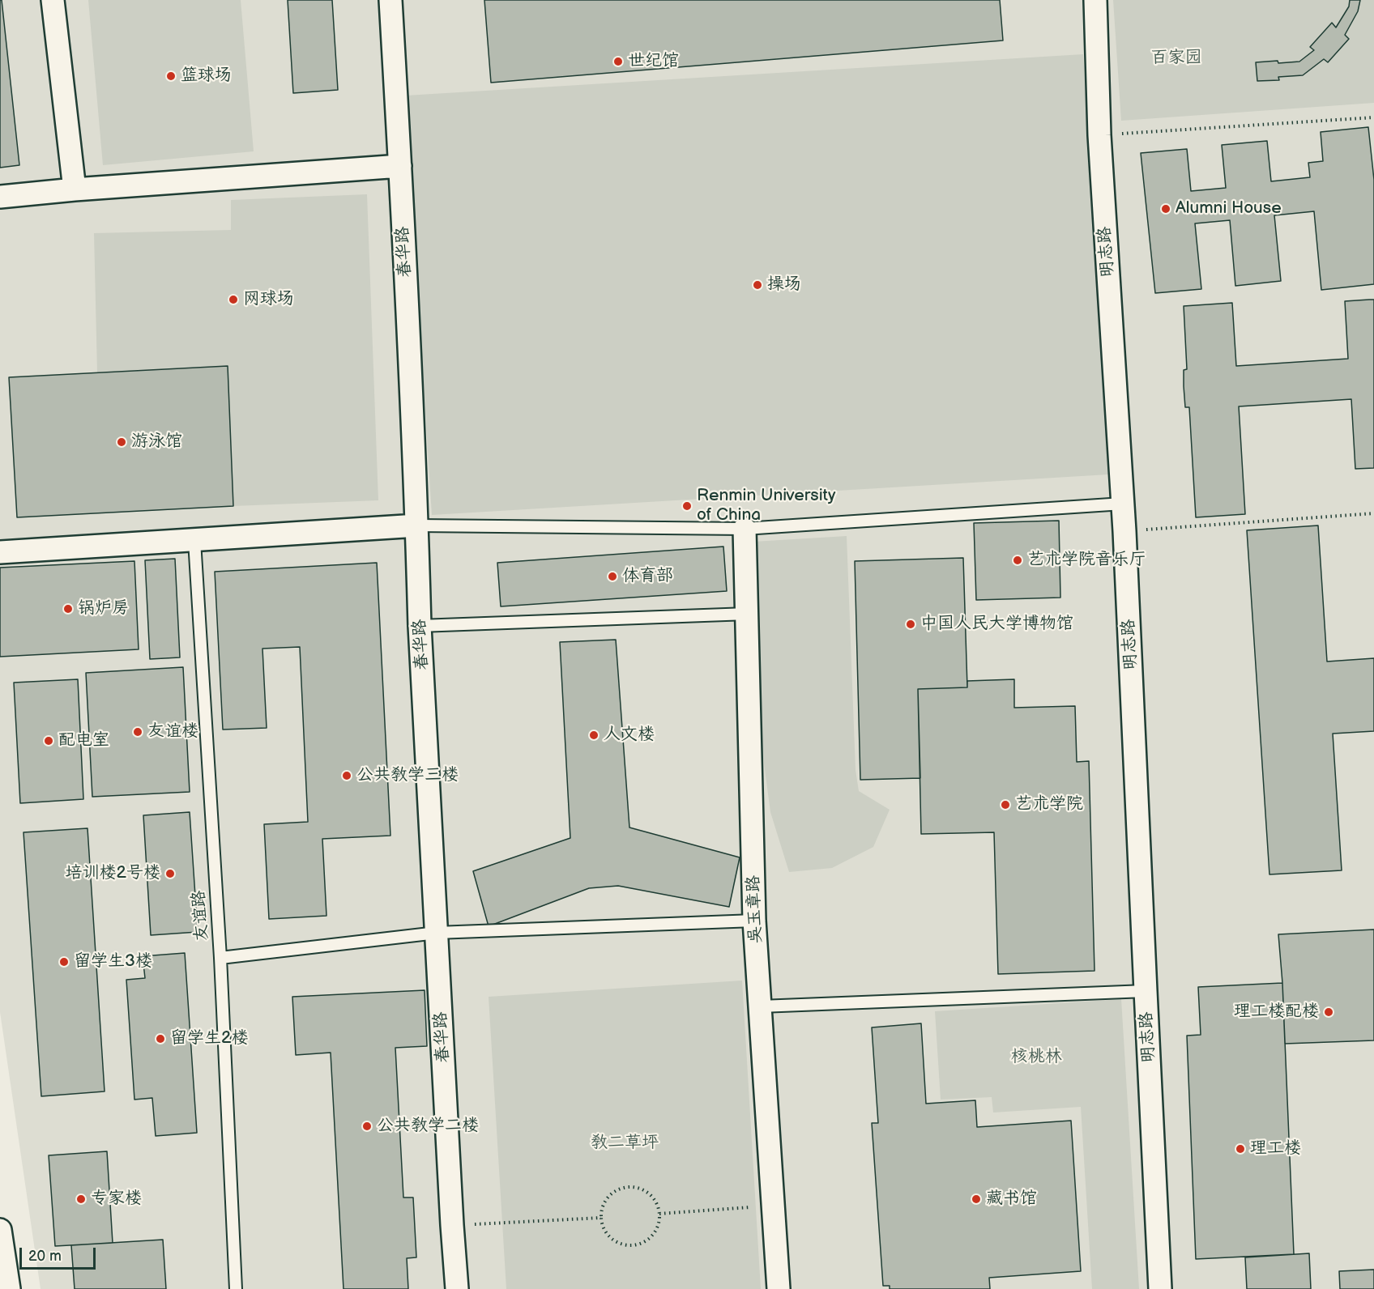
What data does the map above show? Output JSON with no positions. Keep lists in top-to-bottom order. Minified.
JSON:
{"streets":{"street":["春华路","明志路","吴玉章路"],"lane":["友谊路"]},"parks":["百家园","核桃林","教二草坪"],"places":["世纪馆","篮球场","Alumni House","操场","网球场","游泳馆","Renmin University of China","艺术学院音乐厅","体育部","锅炉房","中国人民大学博物馆","友谊楼","人文楼","配电室","公共教学三楼","艺术学院","培训楼2号楼","留学生3楼","理工楼配楼","留学生2楼","公共教学二楼","理工楼","专家楼","藏书馆"],"scale_bar":"20 m"}
